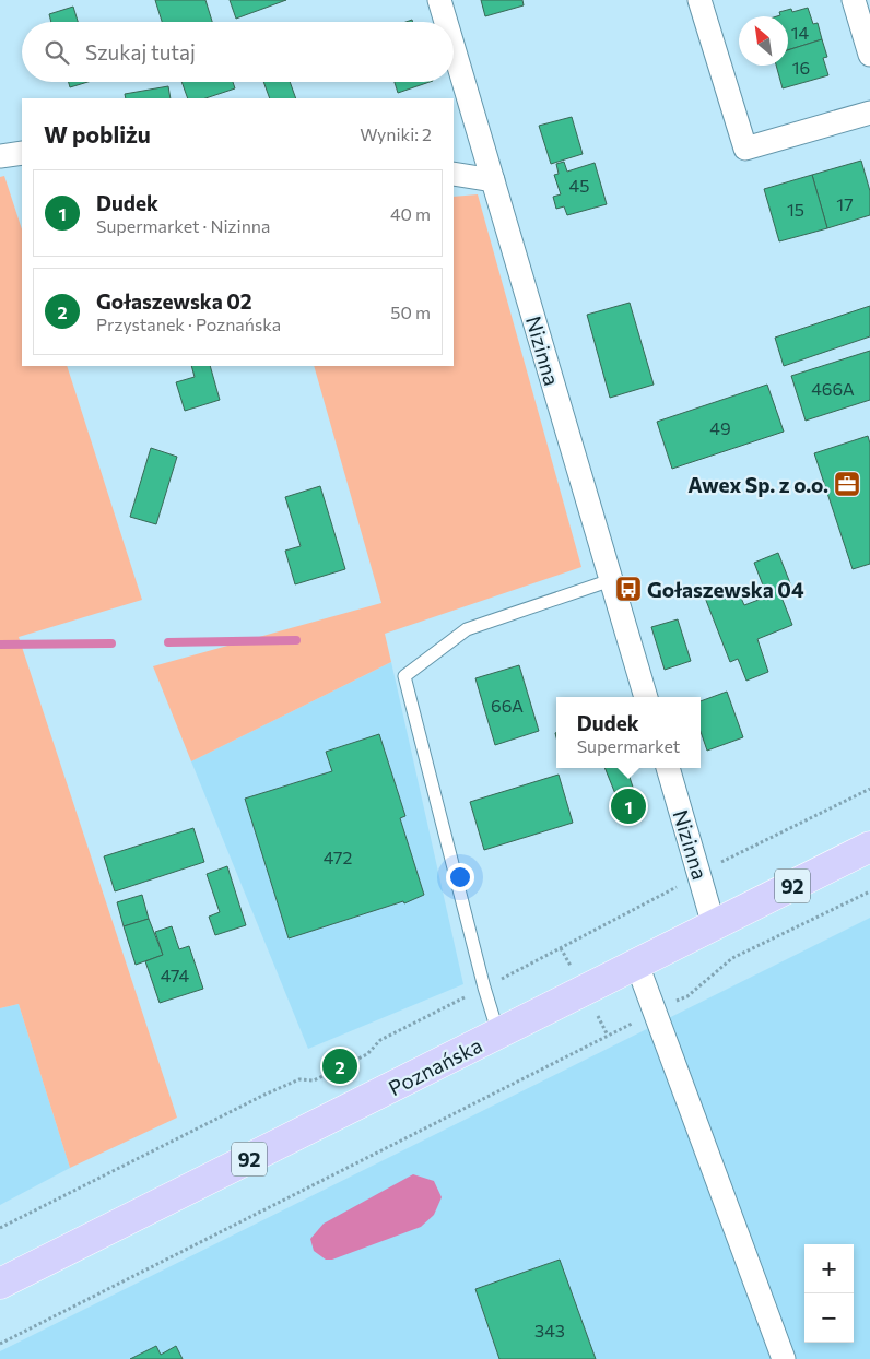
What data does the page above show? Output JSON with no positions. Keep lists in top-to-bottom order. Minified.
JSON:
{"streets":{"main road":["92","Poznańska"],"street":["Nizinna"]},"crossings":[["Nizinna","Poznańska"]],"places":{"office":["Awex Sp. z o.o."],"bus stop":["Gołaszewska 04"]},"house_numbers":["14","16","45","17","15","466A","49","66A","472","474","343"],"north":"top left","page":{"search":"Szukaj tutaj","heading":["W pobliżu","Wyniki: 2"],"list":[{"mark":"1","name":"Dudek","note":"Supermarket · Nizinna","value":"40 m"},{"mark":"2","name":"Gołaszewska 02","note":"Przystanek · Poznańska","value":"50 m"}],"popup":["Dudek","Supermarket"],"pins":["1","2"],"map_buttons":["+","−"]}}
